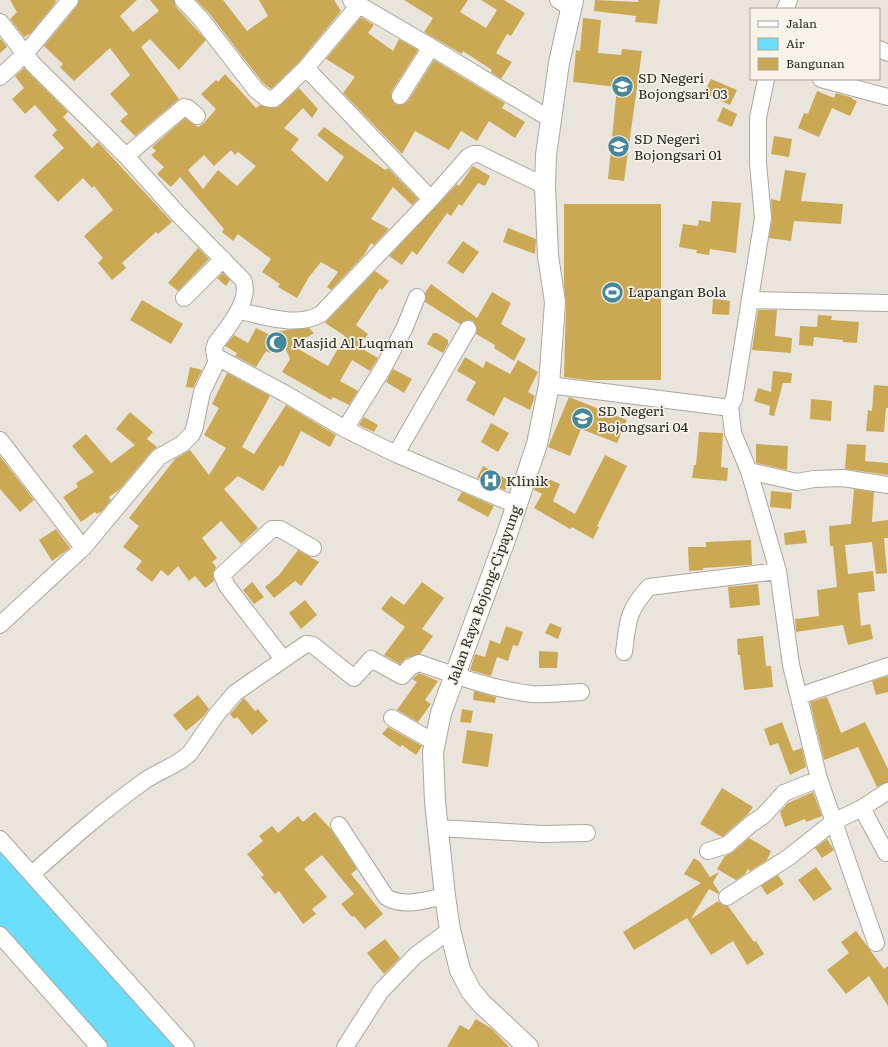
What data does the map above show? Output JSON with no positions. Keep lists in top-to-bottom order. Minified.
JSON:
{"streets":{"street":["Jalan Raya Bojong-Cipayung"]},"places":{"school or university":["SD Negeri Bojongsari 03","SD Negeri Bojongsari 01","SD Negeri Bojongsari 04"],"sports":["Lapangan Bola"],"mosque":["Masjid Al Luqman"],"hospital":["Klinik"]},"legend":["Jalan","Air","Bangunan"]}
